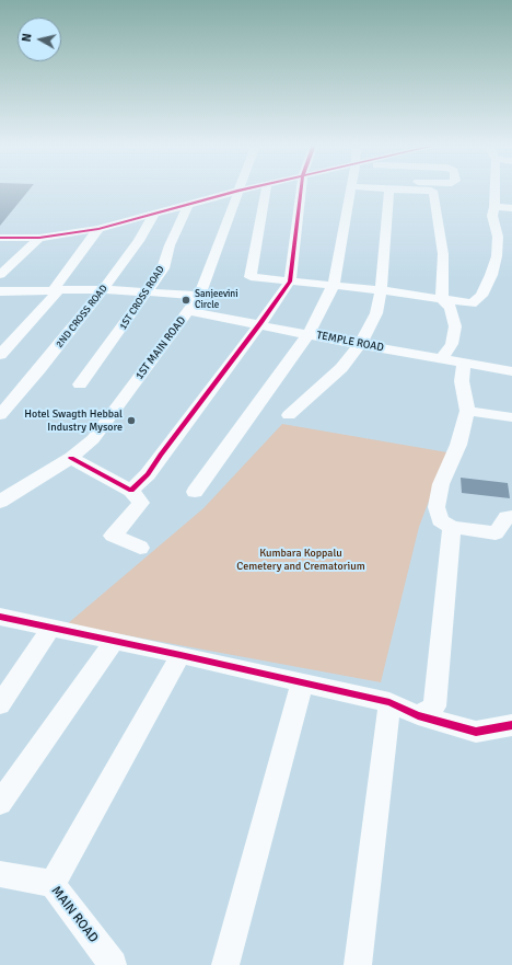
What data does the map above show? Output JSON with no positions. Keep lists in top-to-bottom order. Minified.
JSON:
{"streets":{"street":["1ST CROSS ROAD","2ND CROSS ROAD","TEMPLE ROAD","1ST MAIN ROAD","MAIN ROAD"]},"crossings":[["TEMPLE ROAD","1ST MAIN ROAD"]],"parks":["Kumbara Koppalu Cemetery and Crematorium"],"places":["Sanjeevini Circle","Hotel Swagth Hebbal Industry Mysore"],"north":"left"}
